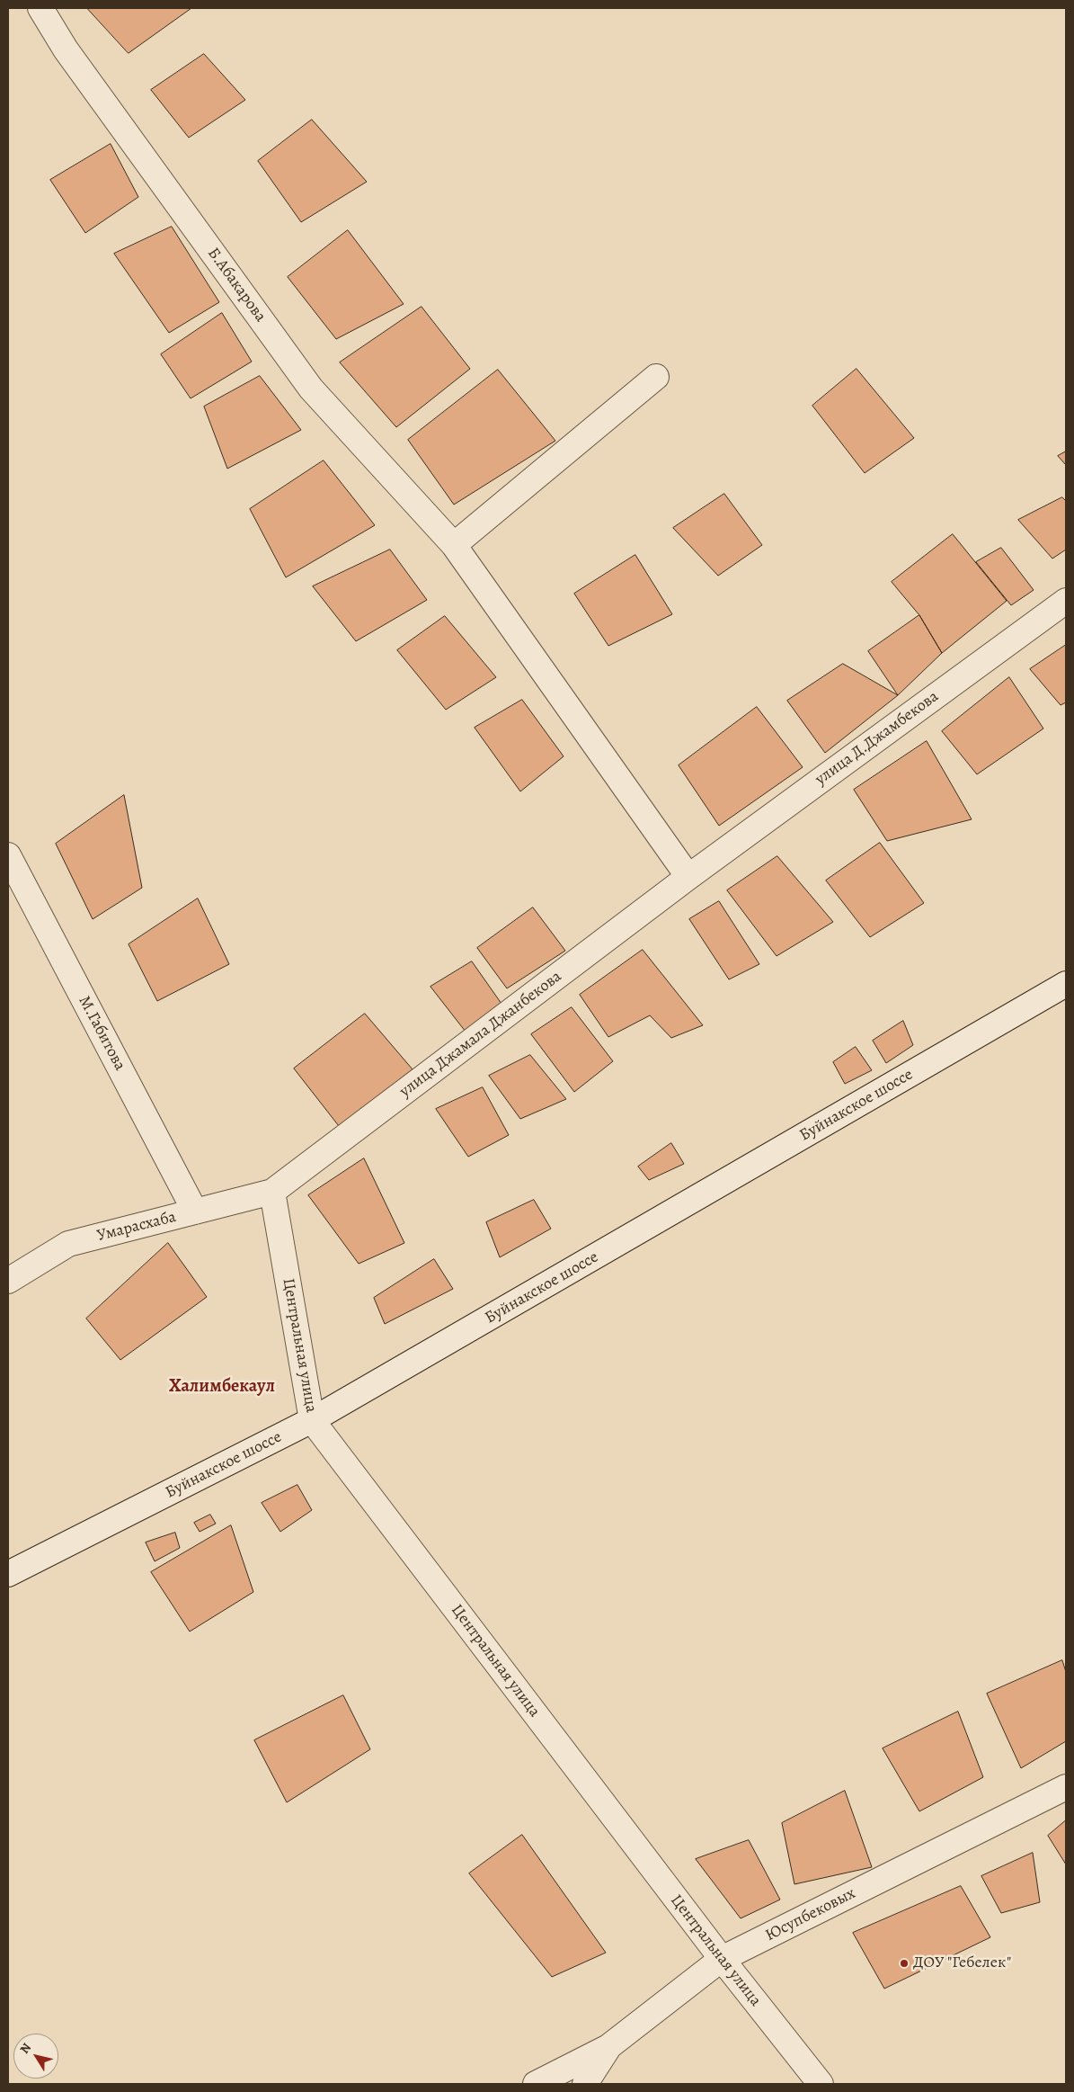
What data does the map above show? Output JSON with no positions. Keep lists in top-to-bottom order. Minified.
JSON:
{"streets":{"street":["Б.Абакарова","улица Д.Джамбекова","М.Габитова","улица Джамала Джанбекова","Буйнакское шоссе","Умарасхаба","Центральная улица","Юсупбековых"]},"crossings":[["Б.Абакарова","улица Д.Джамбекова"],["Б.Абакарова","улица Джамала Джанбекова"],["улица Д.Джамбекова","улица Джамала Джанбекова"],["М.Габитова","Умарасхаба"],["улица Джамала Джанбекова","Умарасхаба"],["улица Джамала Джанбекова","Центральная улица"],["Буйнакское шоссе","Центральная улица"],["Умарасхаба","Центральная улица"],["Центральная улица","Юсупбековых"]],"districts":["Халимбекаул"],"places":["ДОУ \"Гебелек\""],"north":"top left"}
